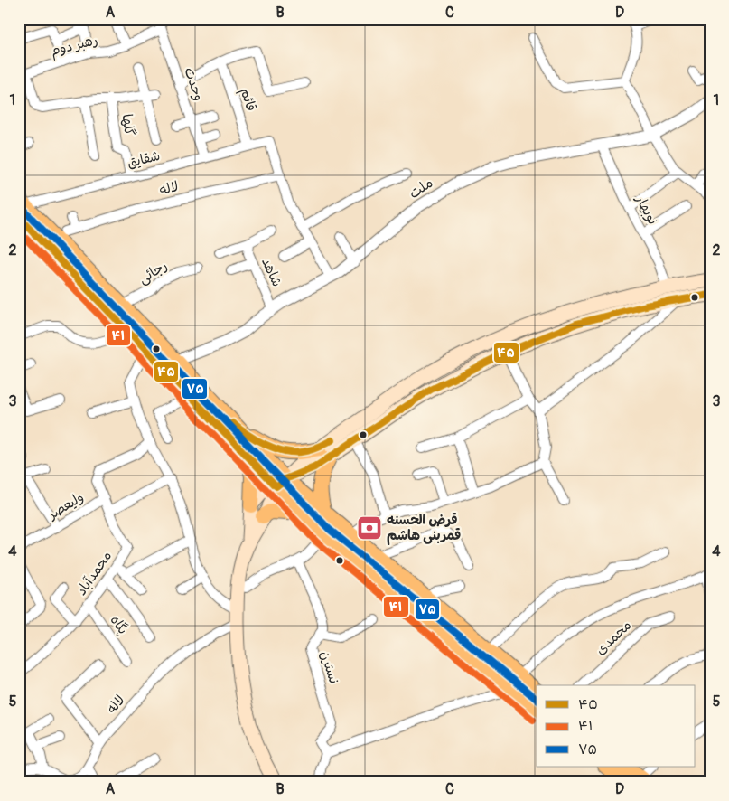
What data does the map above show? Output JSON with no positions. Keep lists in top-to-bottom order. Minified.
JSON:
{"streets":{"street":["رهبر دوم","وحدت","قائم","گلها","شقایق","لاله","ملت","نوبهار","رجائی","شاهد","ولیعصر","محمدآباد","پگاه","محمدی","نسترن"]},"crossings":[["رهبر دوم","وحدت"],["وحدت","شقایق"],["قائم","شقایق"],["گلها","شقایق"],["شقایق","لاله"],["ملت","نوبهار"],["ملت","شاهد"],["ولیعصر","محمدآباد"],["محمدآباد","پگاه"]],"places":{"bank":["قرض الحسنه قمربنی هاشم"]},"lines":["transit line ۷۵","transit line ۴۵","transit line ۴۱"],"legend":["۴۵","۴۱","۷۵"],"grid":{"columns":["A","B","C","D"],"rows":["1","2","3","4","5"]}}
